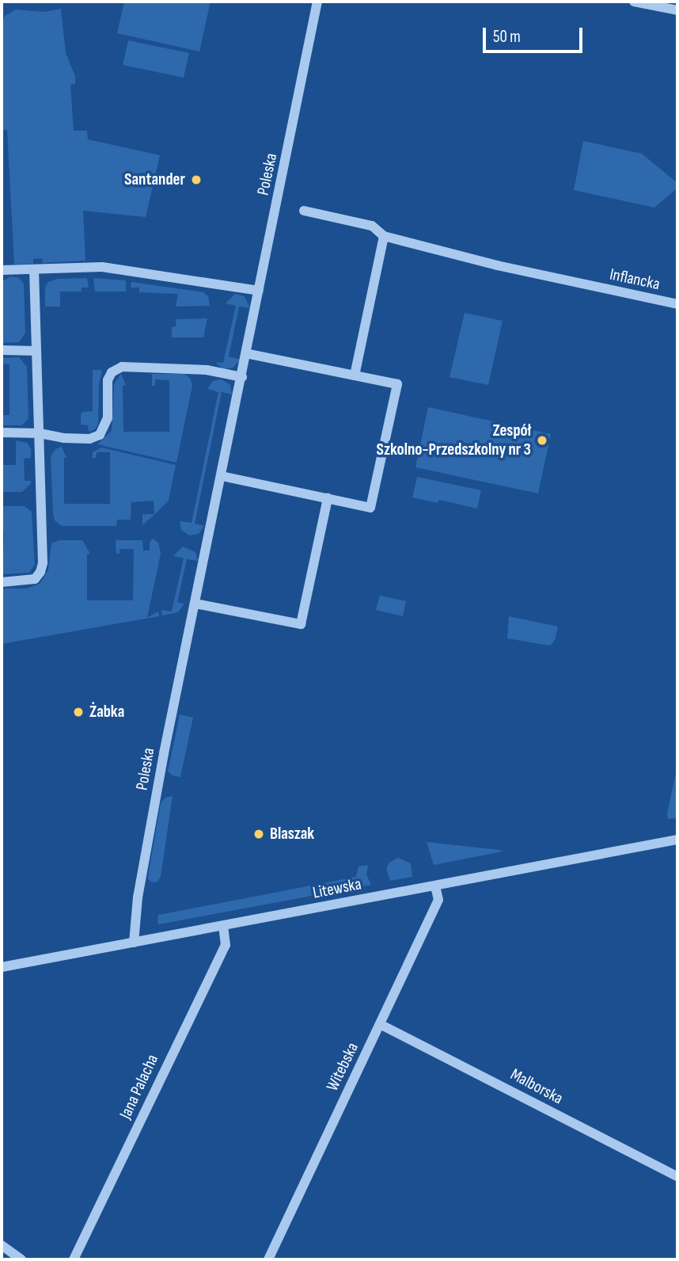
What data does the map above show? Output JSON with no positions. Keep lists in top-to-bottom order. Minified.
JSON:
{"streets":{"street":["Poleska","Inflancka","Litewska","Witebska","Jana Palacha","Malborska"]},"crossings":[["Poleska","Litewska"],["Litewska","Witebska"],["Litewska","Jana Palacha"],["Witebska","Malborska"]],"places":["Santander","Zespół Szkolno-Przedszkolny nr 3","Żabka","Blaszak"],"scale_bar":"50 m"}
